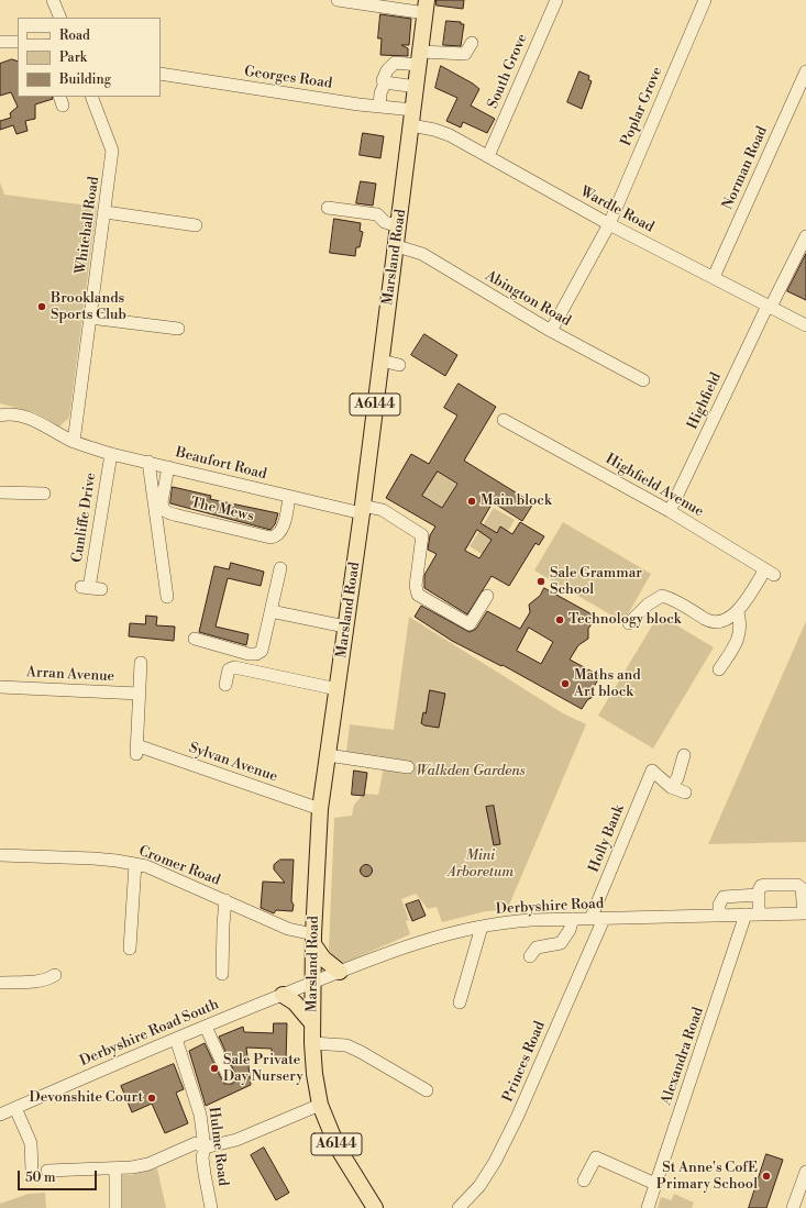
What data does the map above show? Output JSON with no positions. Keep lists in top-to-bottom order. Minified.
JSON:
{"streets":{"main road":["Marsland Road","A6144"],"street":["South Grove","Georges Road","Poplar Grove","Norman Road","Wardle Road","Whitehall Road","Abington Road","Highfield","Beaufort Road","Highfield Avenue","The Mews","Cunliffe Drive","Arran Avenue","Sylvan Avenue","Holly Bank","Cromer Road","Derbyshire Road","Derbyshire Road South","Alexandra Road","Princes Road","Hulme Road"]},"crossings":[["South Grove","Wardle Road"],["Georges Road","Marsland Road"],["Poplar Grove","Wardle Road"],["Poplar Grove","Abington Road"],["Norman Road","Wardle Road"],["Wardle Road","Marsland Road"],["Wardle Road","Highfield"],["Whitehall Road","Beaufort Road"],["Marsland Road","Abington Road"],["Marsland Road","Beaufort Road"],["Marsland Road","Sylvan Avenue"],["Marsland Road","Cromer Road"],["Marsland Road","Derbyshire Road"],["Marsland Road","Derbyshire Road South"],["Highfield","Highfield Avenue"],["Beaufort Road","The Mews"],["Beaufort Road","Cunliffe Drive"],["Arran Avenue","Sylvan Avenue"],["Holly Bank","Derbyshire Road"],["Holly Bank","Princes Road"],["Derbyshire Road","Derbyshire Road South"],["Derbyshire Road","Alexandra Road"],["Derbyshire Road","Princes Road"],["Derbyshire Road South","Hulme Road"]],"parks":["Walkden Gardens","Mini Arboretum"],"places":["Brooklands Sports Club","Main block","Sale Grammar School","Technology block","Maths and Art block","Sale Private Day Nursery","Devonshite Court","St Anne's CofE Primary School"],"legend":["Road","Park","Building"],"scale_bar":"50 m"}
